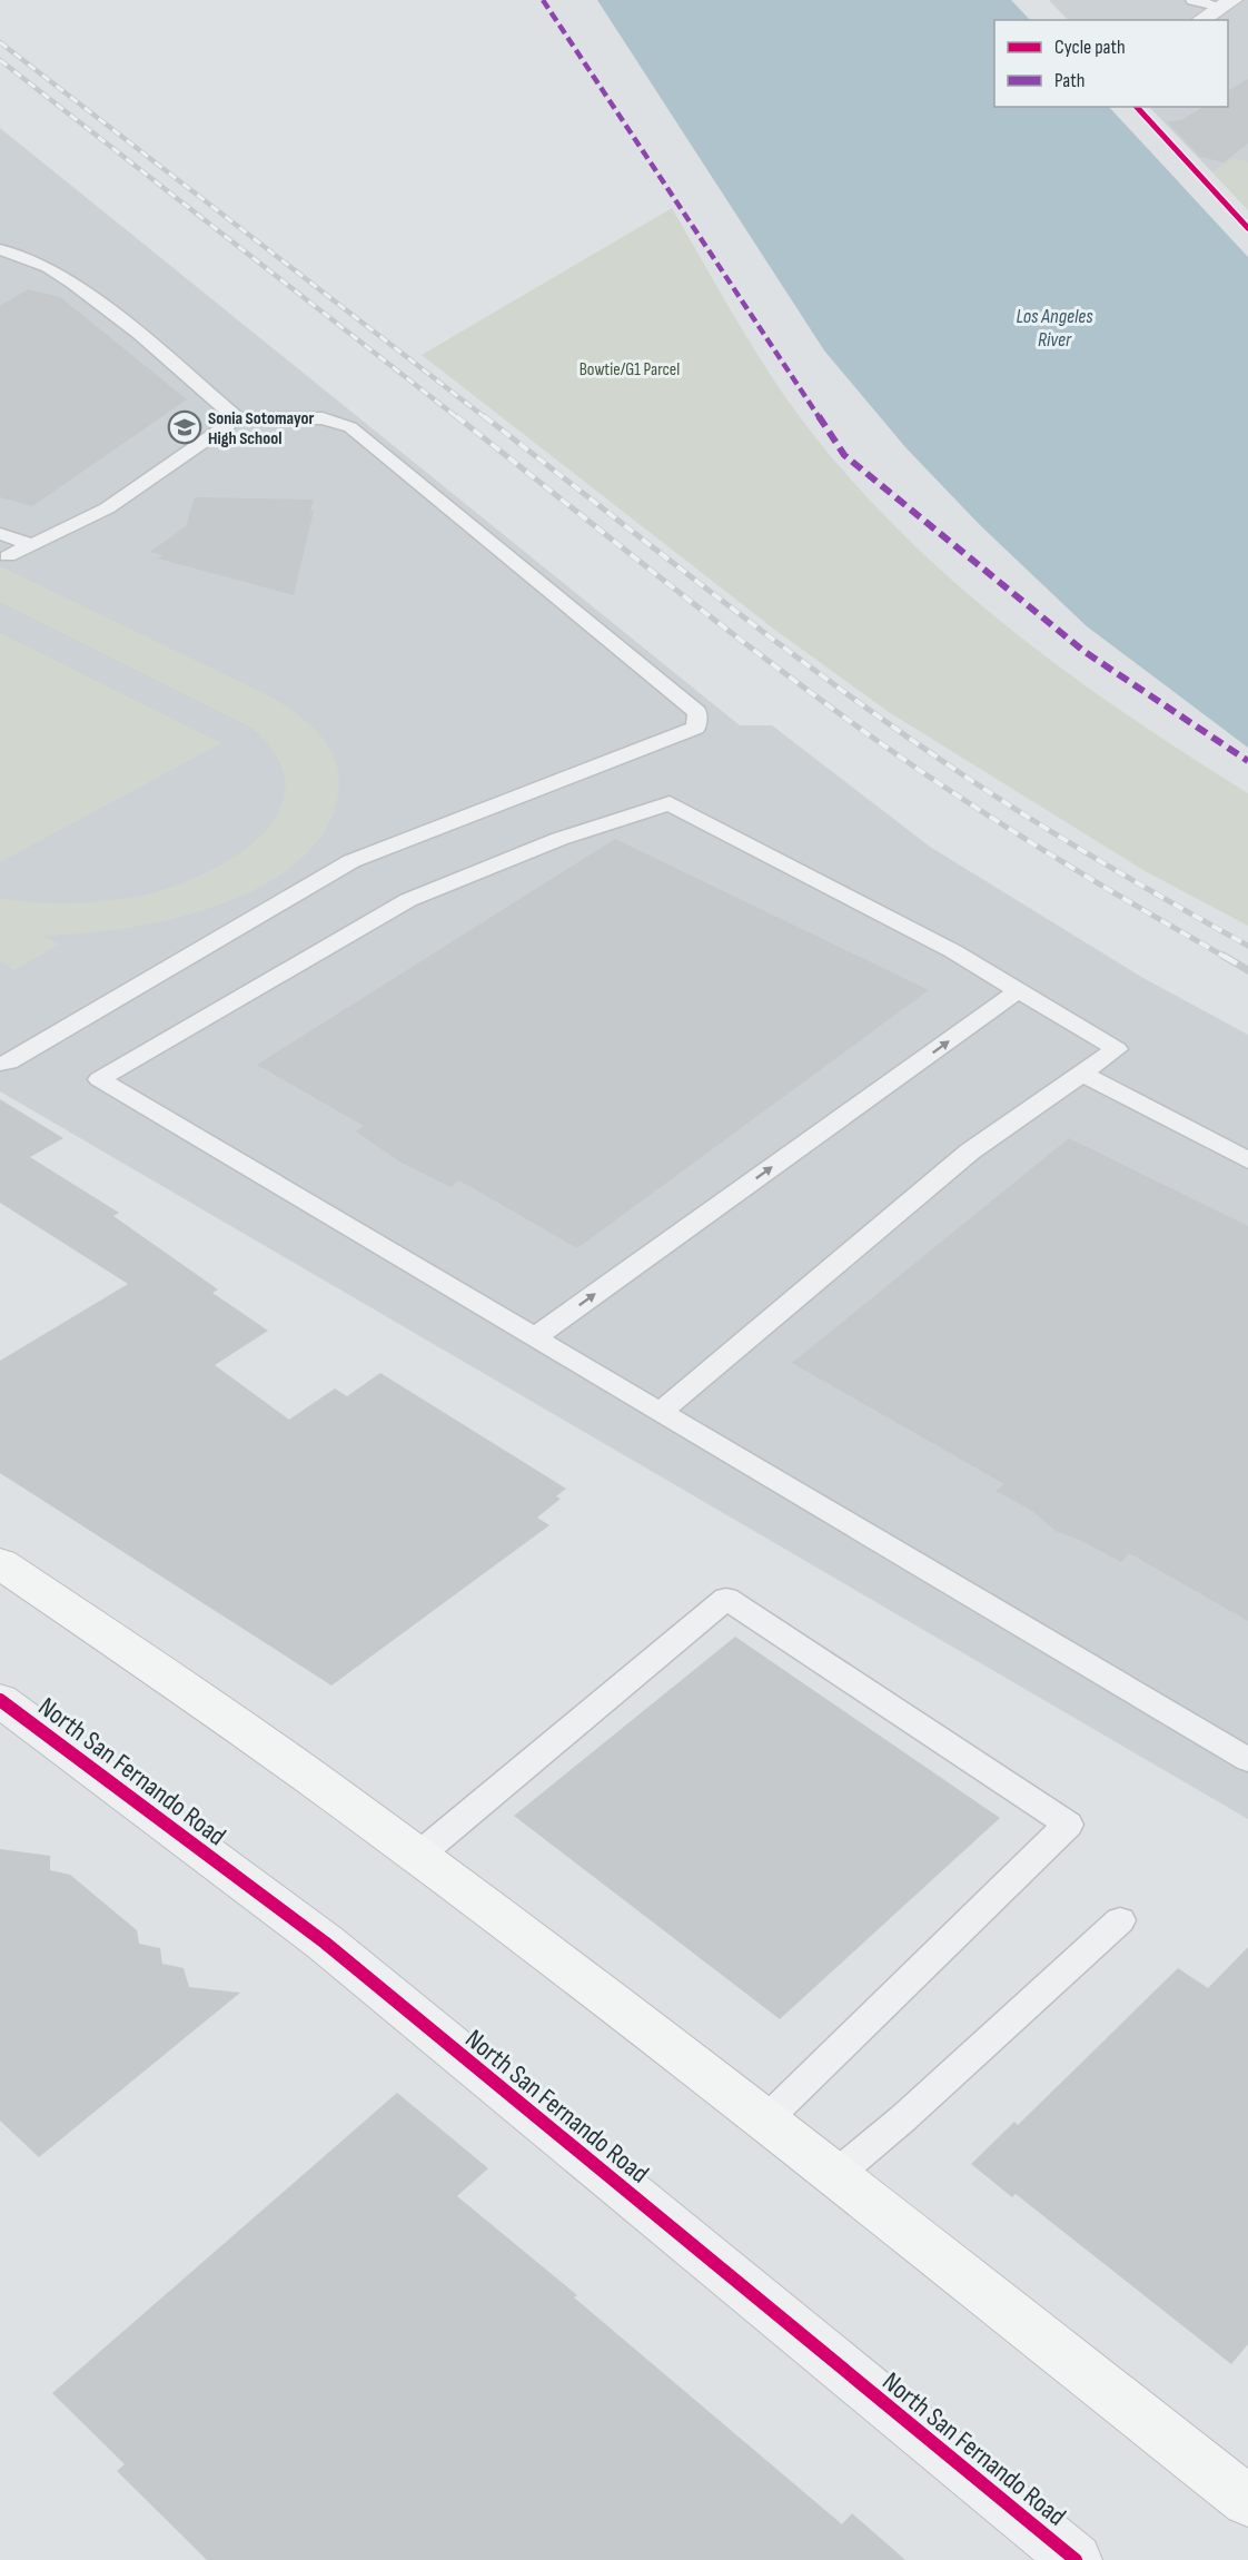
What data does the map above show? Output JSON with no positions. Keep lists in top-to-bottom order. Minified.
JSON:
{"streets":{"street":["North San Fernando Road"]},"water":["Los Angeles River"],"parks":["Bowtie/G1 Parcel"],"places":{"school or university":["Sonia Sotomayor High School"]},"legend":["Cycle path","Path"]}
